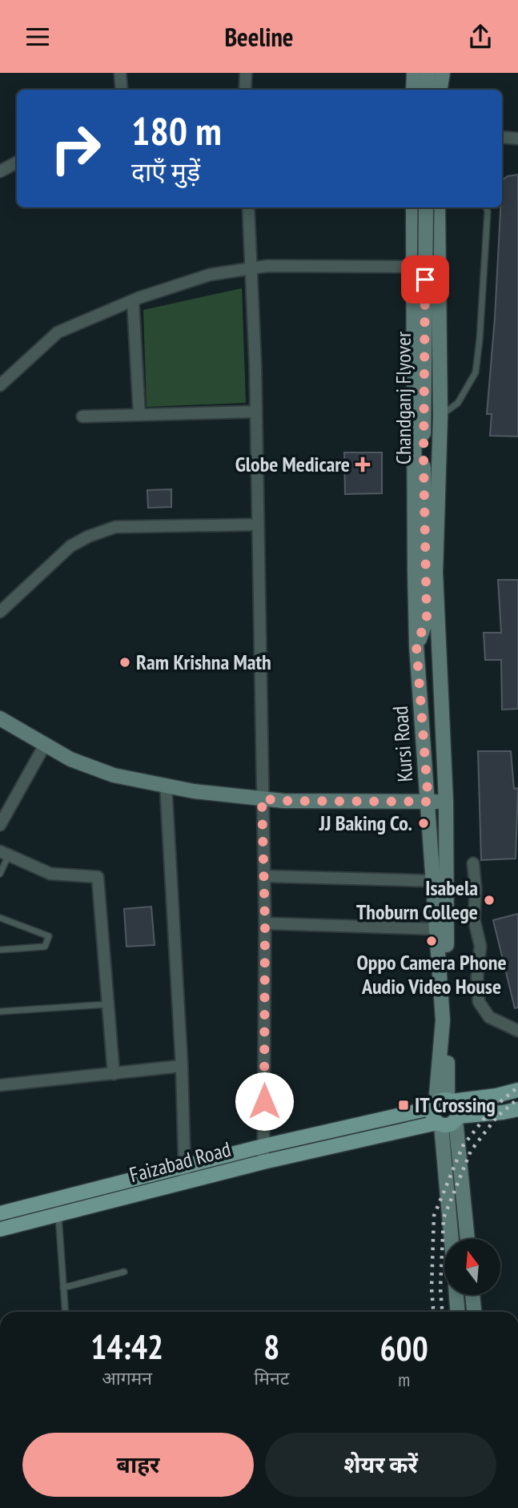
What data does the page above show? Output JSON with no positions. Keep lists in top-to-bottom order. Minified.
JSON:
{"streets":{"main road":["Chandganj Flyover","Kursi Road","Faizabad Road"]},"crossings":[["Chandganj Flyover","Kursi Road"],["Kursi Road","Faizabad Road"]],"places":{"health":["Globe Medicare"],"other":["Ram Krishna Math","JJ Baking Co.","Isabela Thoburn College","Oppo Camera Phone Audio Video House"],"transit":["IT Crossing"]},"north":"top","page":{"header":"Beeline","turn":["180 m","दाएँ मुड़ें"],"eta":["14:42","आगमन","8","मिनट","600","m"],"buttons":["बाहर","शेयर करें"]}}
